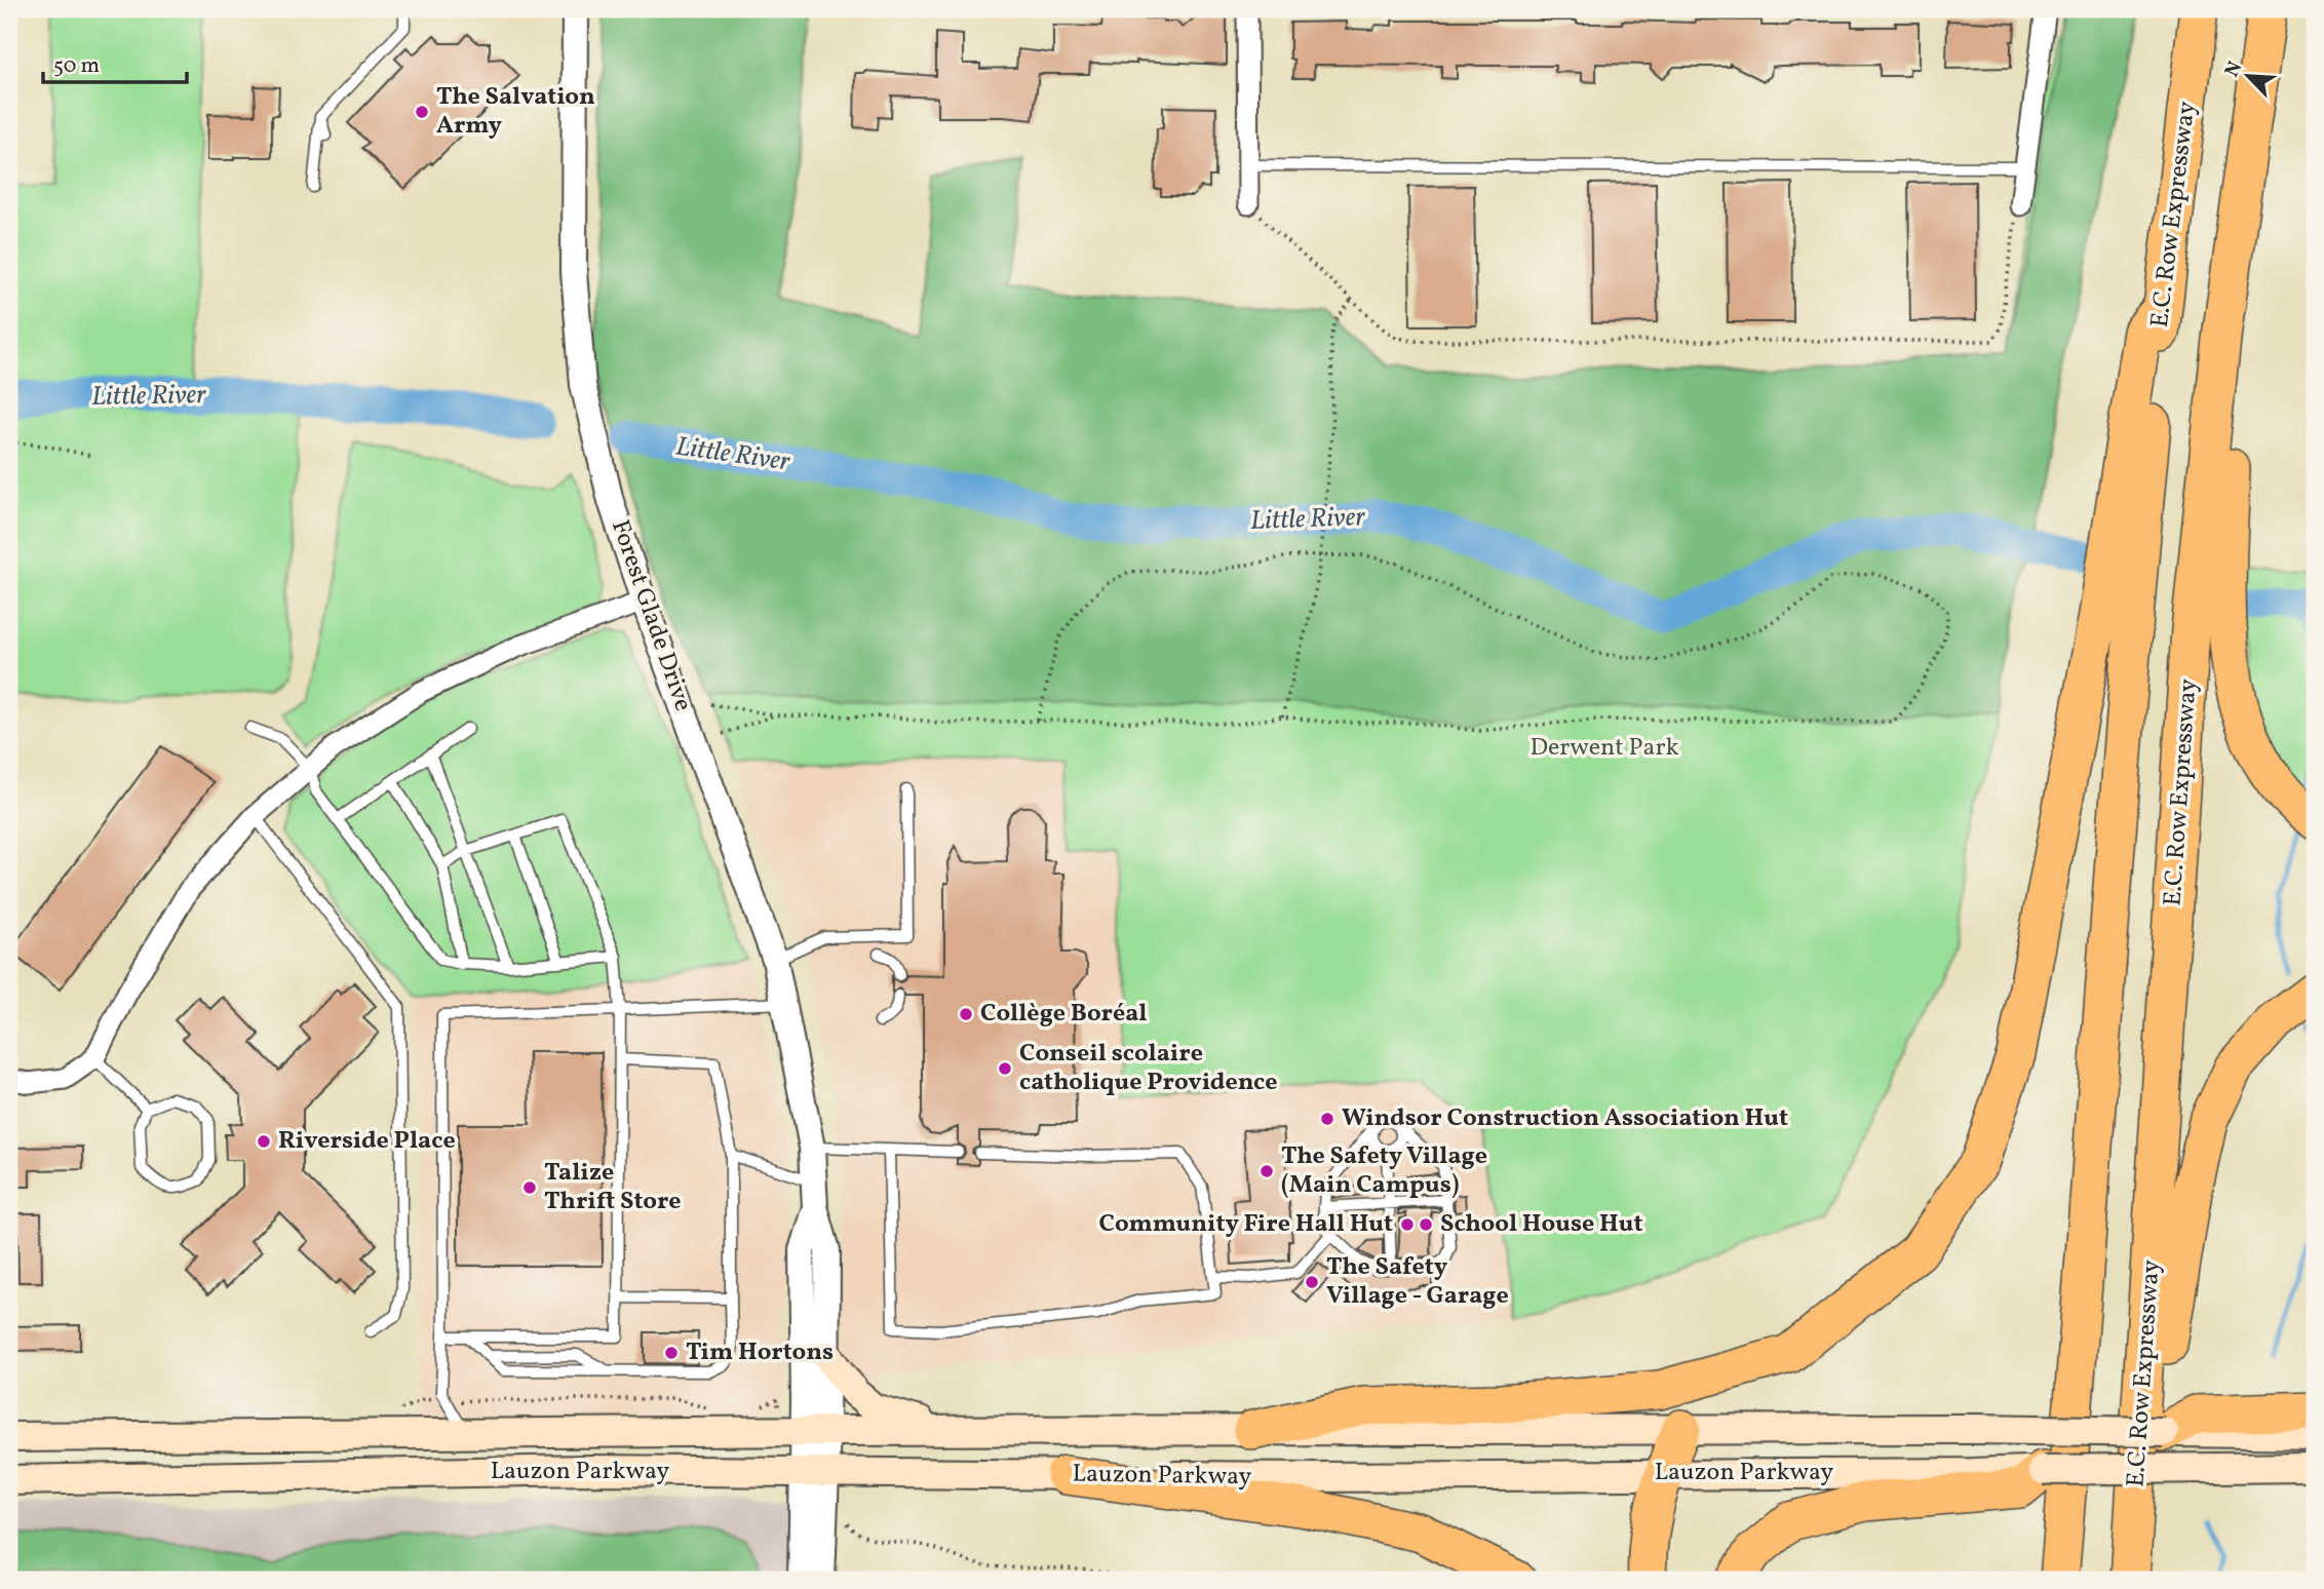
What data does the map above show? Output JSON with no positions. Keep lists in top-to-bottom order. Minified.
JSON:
{"streets":{"highway":["E.C. Row Expressway"],"main road":["Lauzon Parkway"],"street":["Forest Glade Drive"]},"crossings":[["Forest Glade Drive","Lauzon Parkway"]],"water":["Little River"],"parks":["Derwent Park"],"places":["The Salvation Army","Collège Boréal","Conseil scolaire catholique Providence","Windsor Construction Association Hut","Riverside Place","The Safety Village (Main Campus)","Talize Thrift Store","Community Fire Hall Hut","School House Hut","The Safety Village - Garage","Tim Hortons"],"scale_bar":"50 m","north":"top left"}
